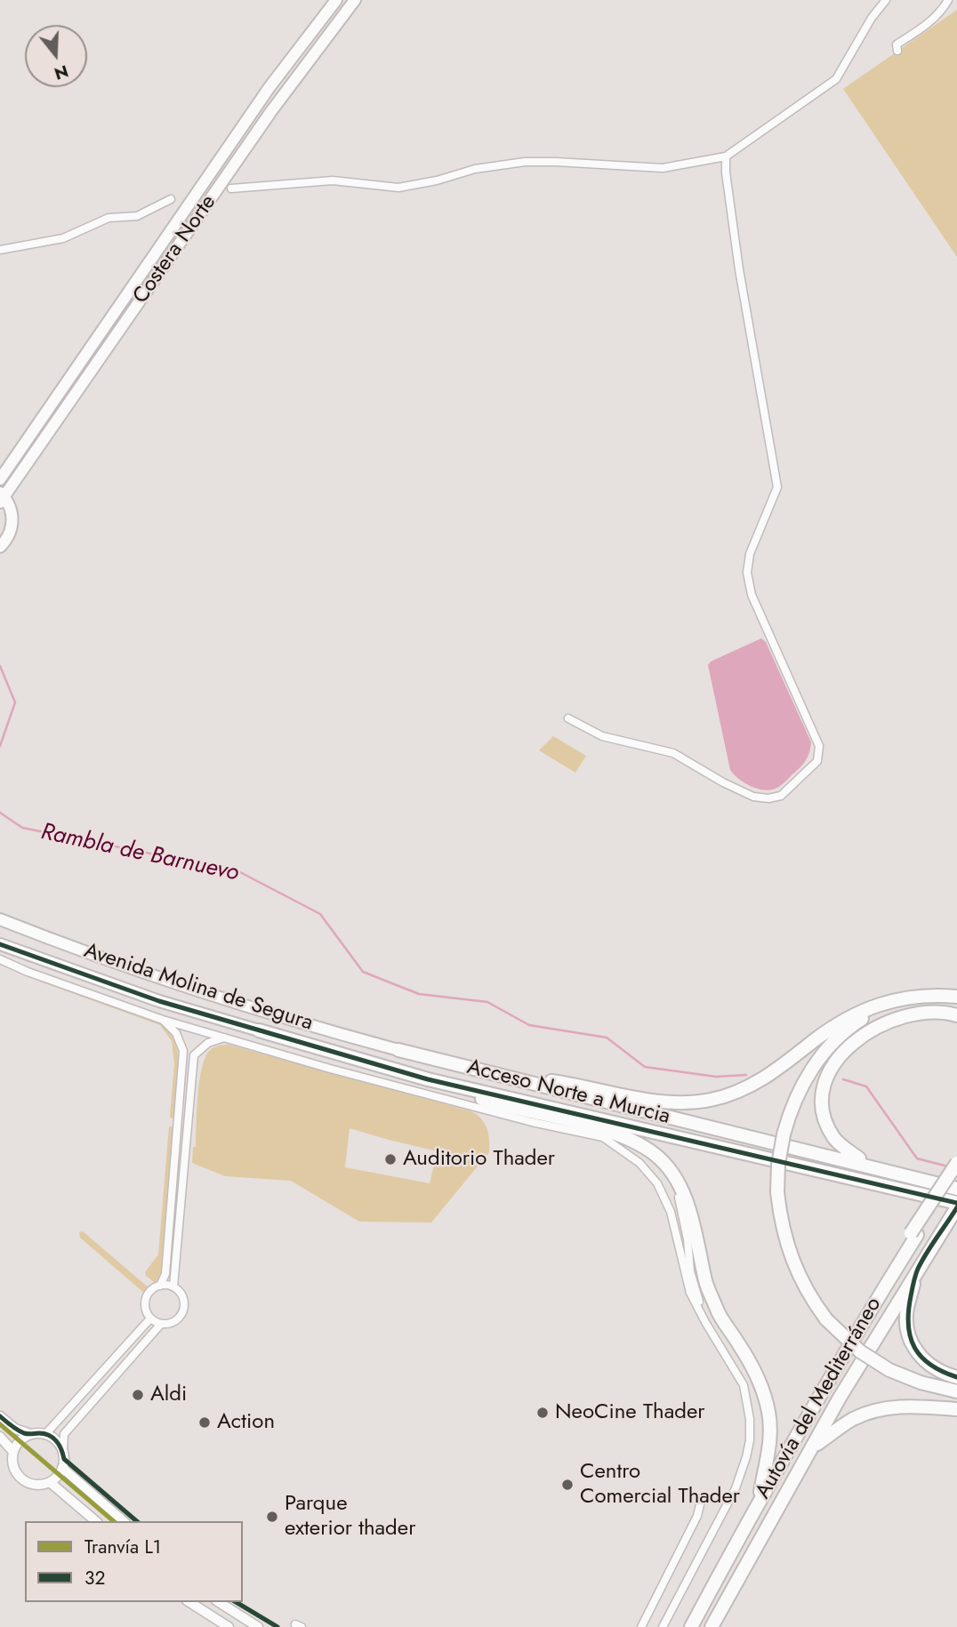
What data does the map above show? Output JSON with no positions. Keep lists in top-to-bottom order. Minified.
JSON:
{"streets":{"highway":["Acceso Norte a Murcia","Autovía del Mediterráneo"],"main road":["Costera Norte","Avenida Molina de Segura"]},"crossings":[["Avenida Molina de Segura","Acceso Norte a Murcia"]],"water":["Rambla de Barnuevo"],"places":["Auditorio Thader","Aldi","NeoCine Thader","Action","Centro Comercial Thader","Parque exterior thader"],"lines":["transit line 32","tram line L1"],"legend":["Tranvía L1","32"],"north":"bottom"}
